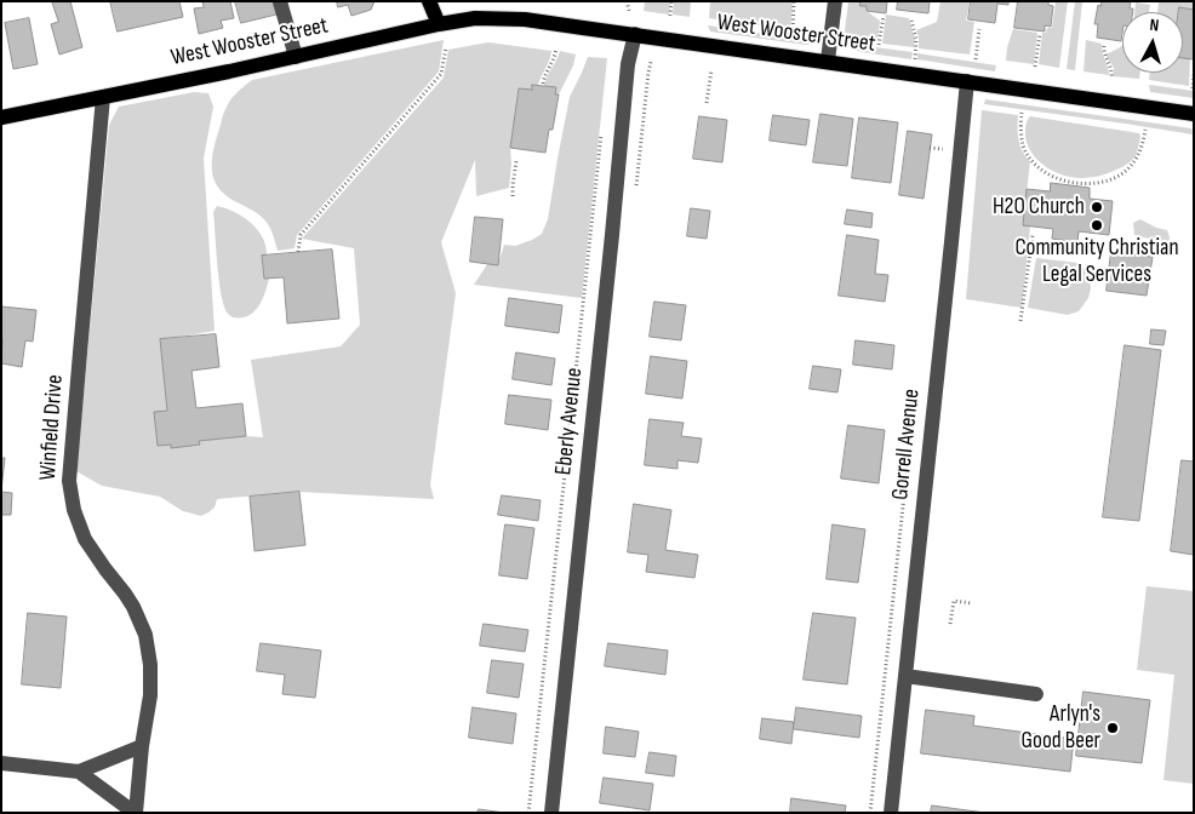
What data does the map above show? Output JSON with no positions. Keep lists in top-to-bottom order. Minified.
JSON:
{"streets":{"main road":["West Wooster Street"],"street":["Eberly Avenue","Winfield Drive","Gorrell Avenue"]},"crossings":[["West Wooster Street","Eberly Avenue"],["West Wooster Street","Winfield Drive"],["West Wooster Street","Gorrell Avenue"]],"places":["H2O Church","Community Christian Legal Services","Arlyn's Good Beer"],"north":"top"}
